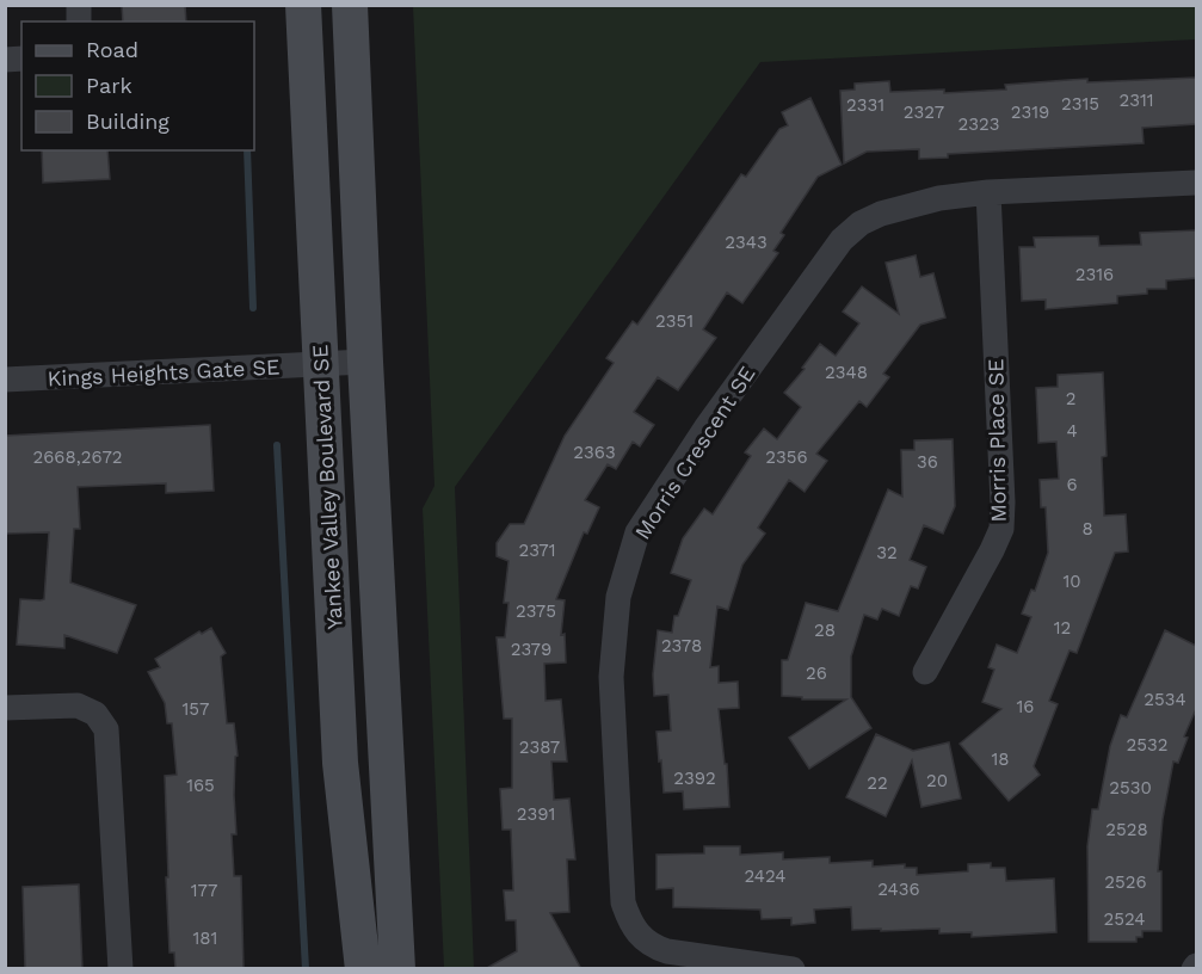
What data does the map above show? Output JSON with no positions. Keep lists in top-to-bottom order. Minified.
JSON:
{"streets":{"street":["Kings Heights Gate SE","Morris Place SE","Morris Crescent SE","Yankee Valley Boulevard SE"]},"crossings":[["Kings Heights Gate SE","Yankee Valley Boulevard SE"],["Morris Place SE","Morris Crescent SE"]],"house_numbers":["2311","2315","2331","2327","2319","2323","2343","2316","2351","2348","2","4","2363","2668,2672","2356","36","6","8","2371","32","10","2375","12","28","2378","2379","26","2534","16","157","2532","2387","18","2392","20","22","165","2530","2391","2528","2424","2526","2436","177","2524","181"],"legend":["Road","Park","Building"]}
